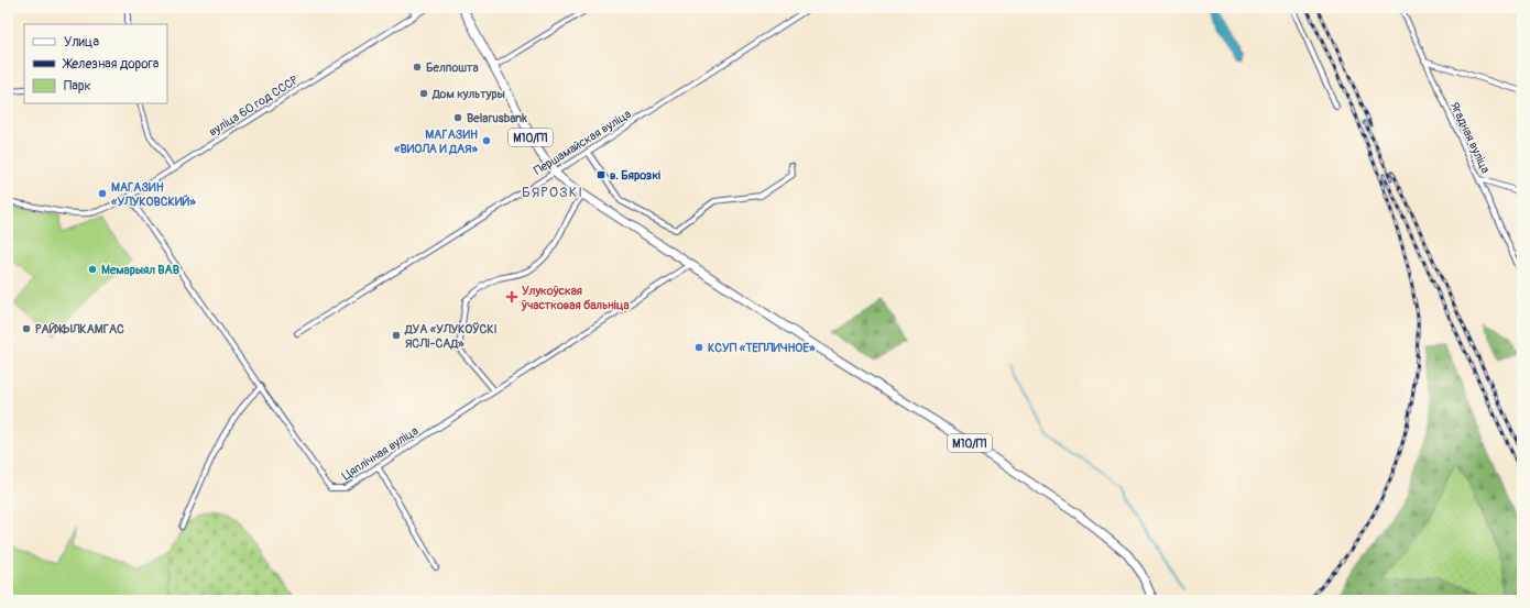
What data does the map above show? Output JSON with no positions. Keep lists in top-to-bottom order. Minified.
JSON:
{"streets":{"main road":["М10/П1"],"street":["вуліца 60 год СССР","Ягадная вуліца","Першамайская вуліца","Цяплічная вуліца"]},"crossings":[["вуліца 60 год СССР","Цяплічная вуліца"],["М10/П1","Першамайская вуліца"],["М10/П1","Цяплічная вуліца"]],"districts":["БЯРОЗКІ"],"places":{"other":["Белпошта","Дом культуры","Belarusbank","МАГАЗИН «ВИОЛА И ДАЯ»","МАГАЗИН «УЛУКОВСКИЙ»","Мемарыял ВАВ","РАЙЖЫЛКАМГАС","ДУА «УЛУКОЎСКІ ЯСЛІ-САД»","КСУП «ТЕПЛИЧНОЕ»"],"transit":["в. Бярозкі"],"health":["Улукоўская ўчастковая бальніца"]},"legend":["Улица","Железная дорога","Парк"]}
